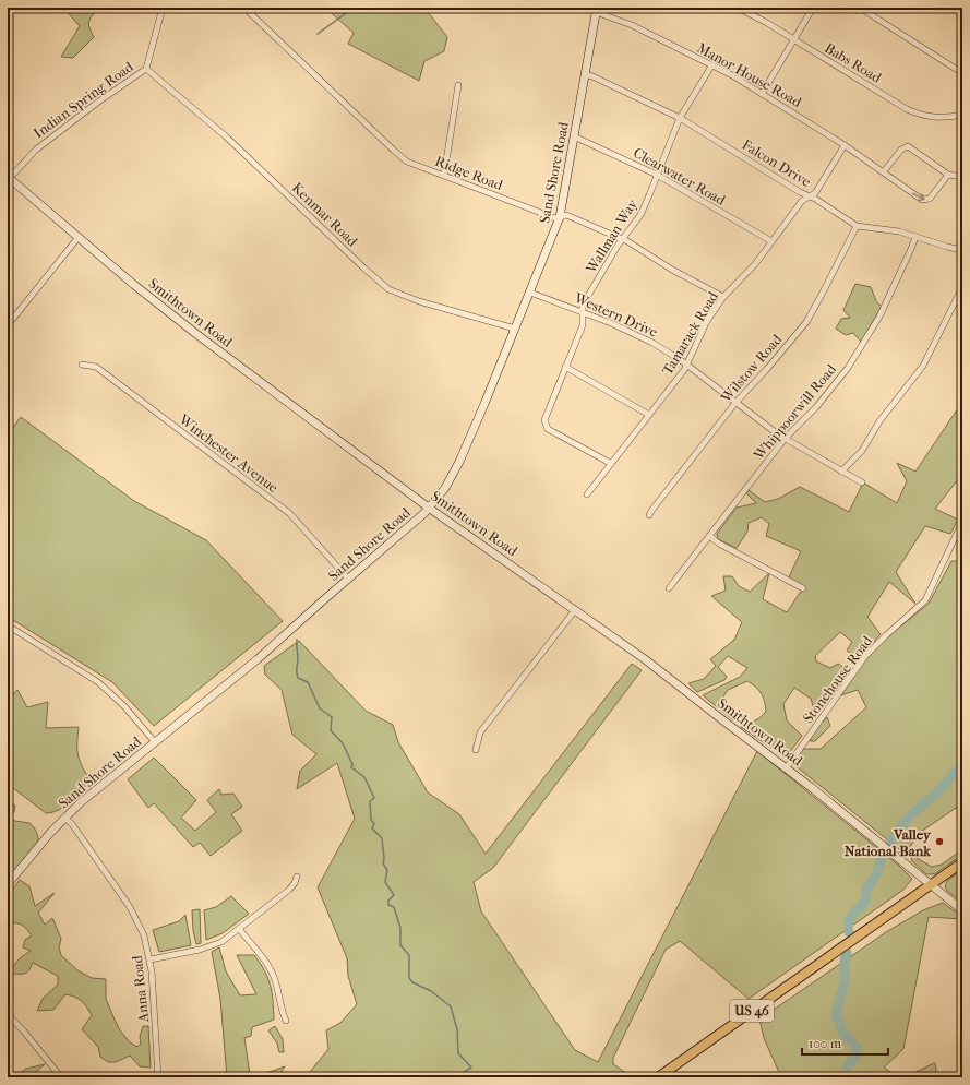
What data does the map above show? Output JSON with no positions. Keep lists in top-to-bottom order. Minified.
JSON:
{"streets":{"main road":["US 46"],"street":["Babs Road","Manor House Road","Indian Spring Road","Falcon Drive","Ridge Road","Sand Shore Road","Clearwater Road","Kenmar Road","Wallman Way","Smithtown Road","Western Drive","Tamarack Road","Wilstow Road","Whippoorwill Road","Winchester Avenue","Stonehouse Road","Anna Road"]},"crossings":[["Manor House Road","Sand Shore Road"],["Manor House Road","Wallman Way"],["Manor House Road","Tamarack Road"],["Indian Spring Road","Kenmar Road"],["Indian Spring Road","Smithtown Road"],["Falcon Drive","Sand Shore Road"],["Falcon Drive","Wallman Way"],["Falcon Drive","Tamarack Road"],["Falcon Drive","Wilstow Road"],["Falcon Drive","Whippoorwill Road"],["Ridge Road","Sand Shore Road"],["Ridge Road","Wallman Way"],["Ridge Road","Tamarack Road"],["Sand Shore Road","Clearwater Road"],["Sand Shore Road","Kenmar Road"],["Sand Shore Road","Smithtown Road"],["Sand Shore Road","Western Drive"],["Sand Shore Road","Winchester Avenue"],["Sand Shore Road","Anna Road"],["Clearwater Road","Wallman Way"],["Clearwater Road","Tamarack Road"],["Wallman Way","Western Drive"],["Wallman Way","Tamarack Road"],["Smithtown Road","Stonehouse Road"],["Smithtown Road","US 46"],["Western Drive","Tamarack Road"],["Western Drive","Wilstow Road"],["Western Drive","Whippoorwill Road"]],"places":["Valley National Bank"],"scale_bar":"100 m"}
